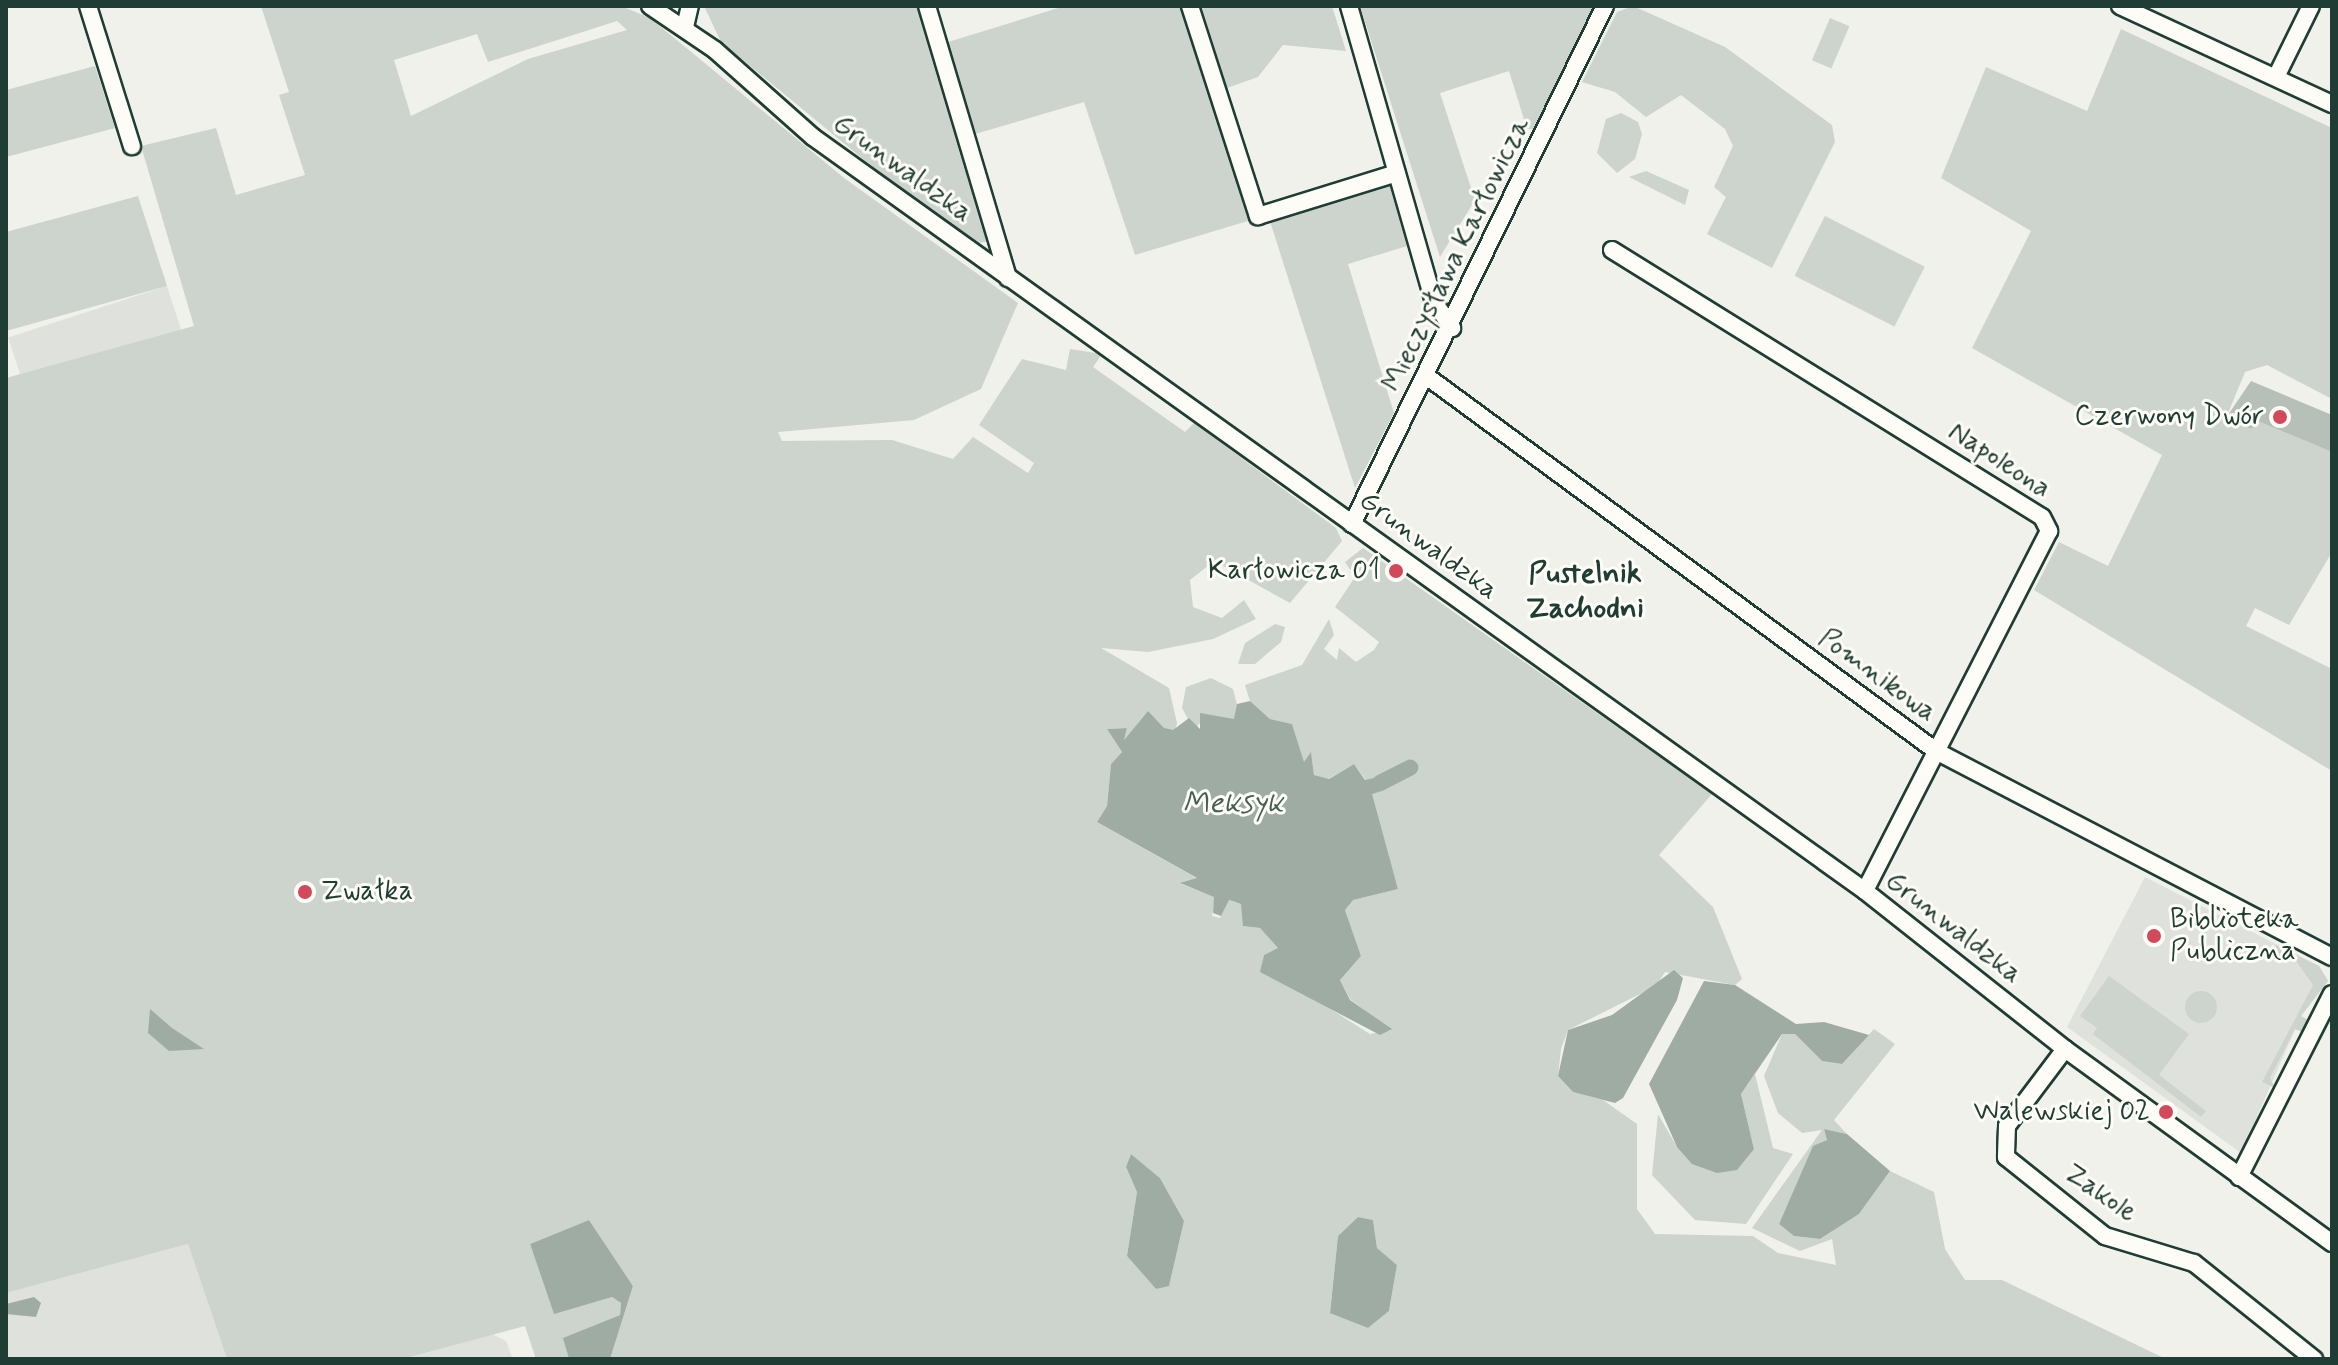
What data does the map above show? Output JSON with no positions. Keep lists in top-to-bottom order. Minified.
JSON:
{"streets":{"street":["Grunwaldzka","Mieczysława Karłowicza","Napoleona","Pomnikowa","Zakole"]},"crossings":[["Grunwaldzka","Mieczysława Karłowicza"],["Grunwaldzka","Napoleona"],["Grunwaldzka","Zakole"],["Mieczysława Karłowicza","Pomnikowa"],["Napoleona","Pomnikowa"]],"districts":["Pustelnik Zachodni"],"water":["Meksyk"],"places":["Czerwony Dwór","Karłowicza 01","Zwałka","Biblioteka Publiczna","Walewskiej 02"]}
